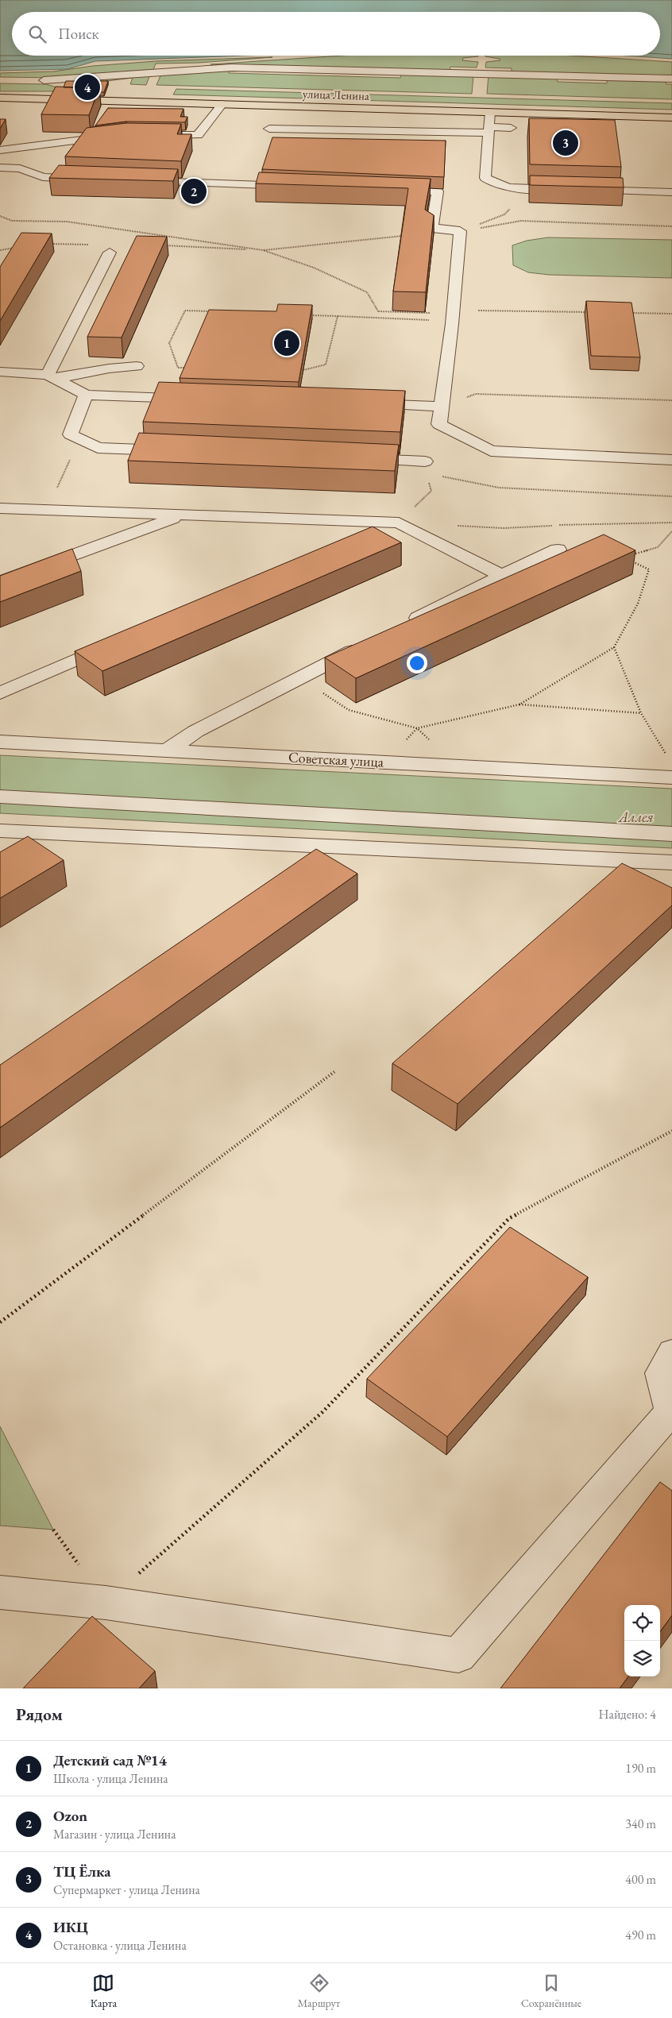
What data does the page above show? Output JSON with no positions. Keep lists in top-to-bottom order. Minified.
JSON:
{"streets":{"main road":["улица Ленина"],"street":["Советская улица"]},"parks":["Аллея"],"page":{"search":"Поиск","pins":["4","3","2","1"],"heading":["Рядом","Найдено: 4"],"list":[{"mark":"1","name":"Детский сад №14","note":"Школа · улица Ленина","value":"190 m"},{"mark":"2","name":"Ozon","note":"Магазин · улица Ленина","value":"340 m"},{"mark":"3","name":"ТЦ Ёлка","note":"Супермаркет · улица Ленина","value":"400 m"},{"mark":"4","name":"ИКЦ","note":"Остановка · улица Ленина","value":"490 m"}],"nav":["Карта","Маршрут","Сохранённые"]}}
